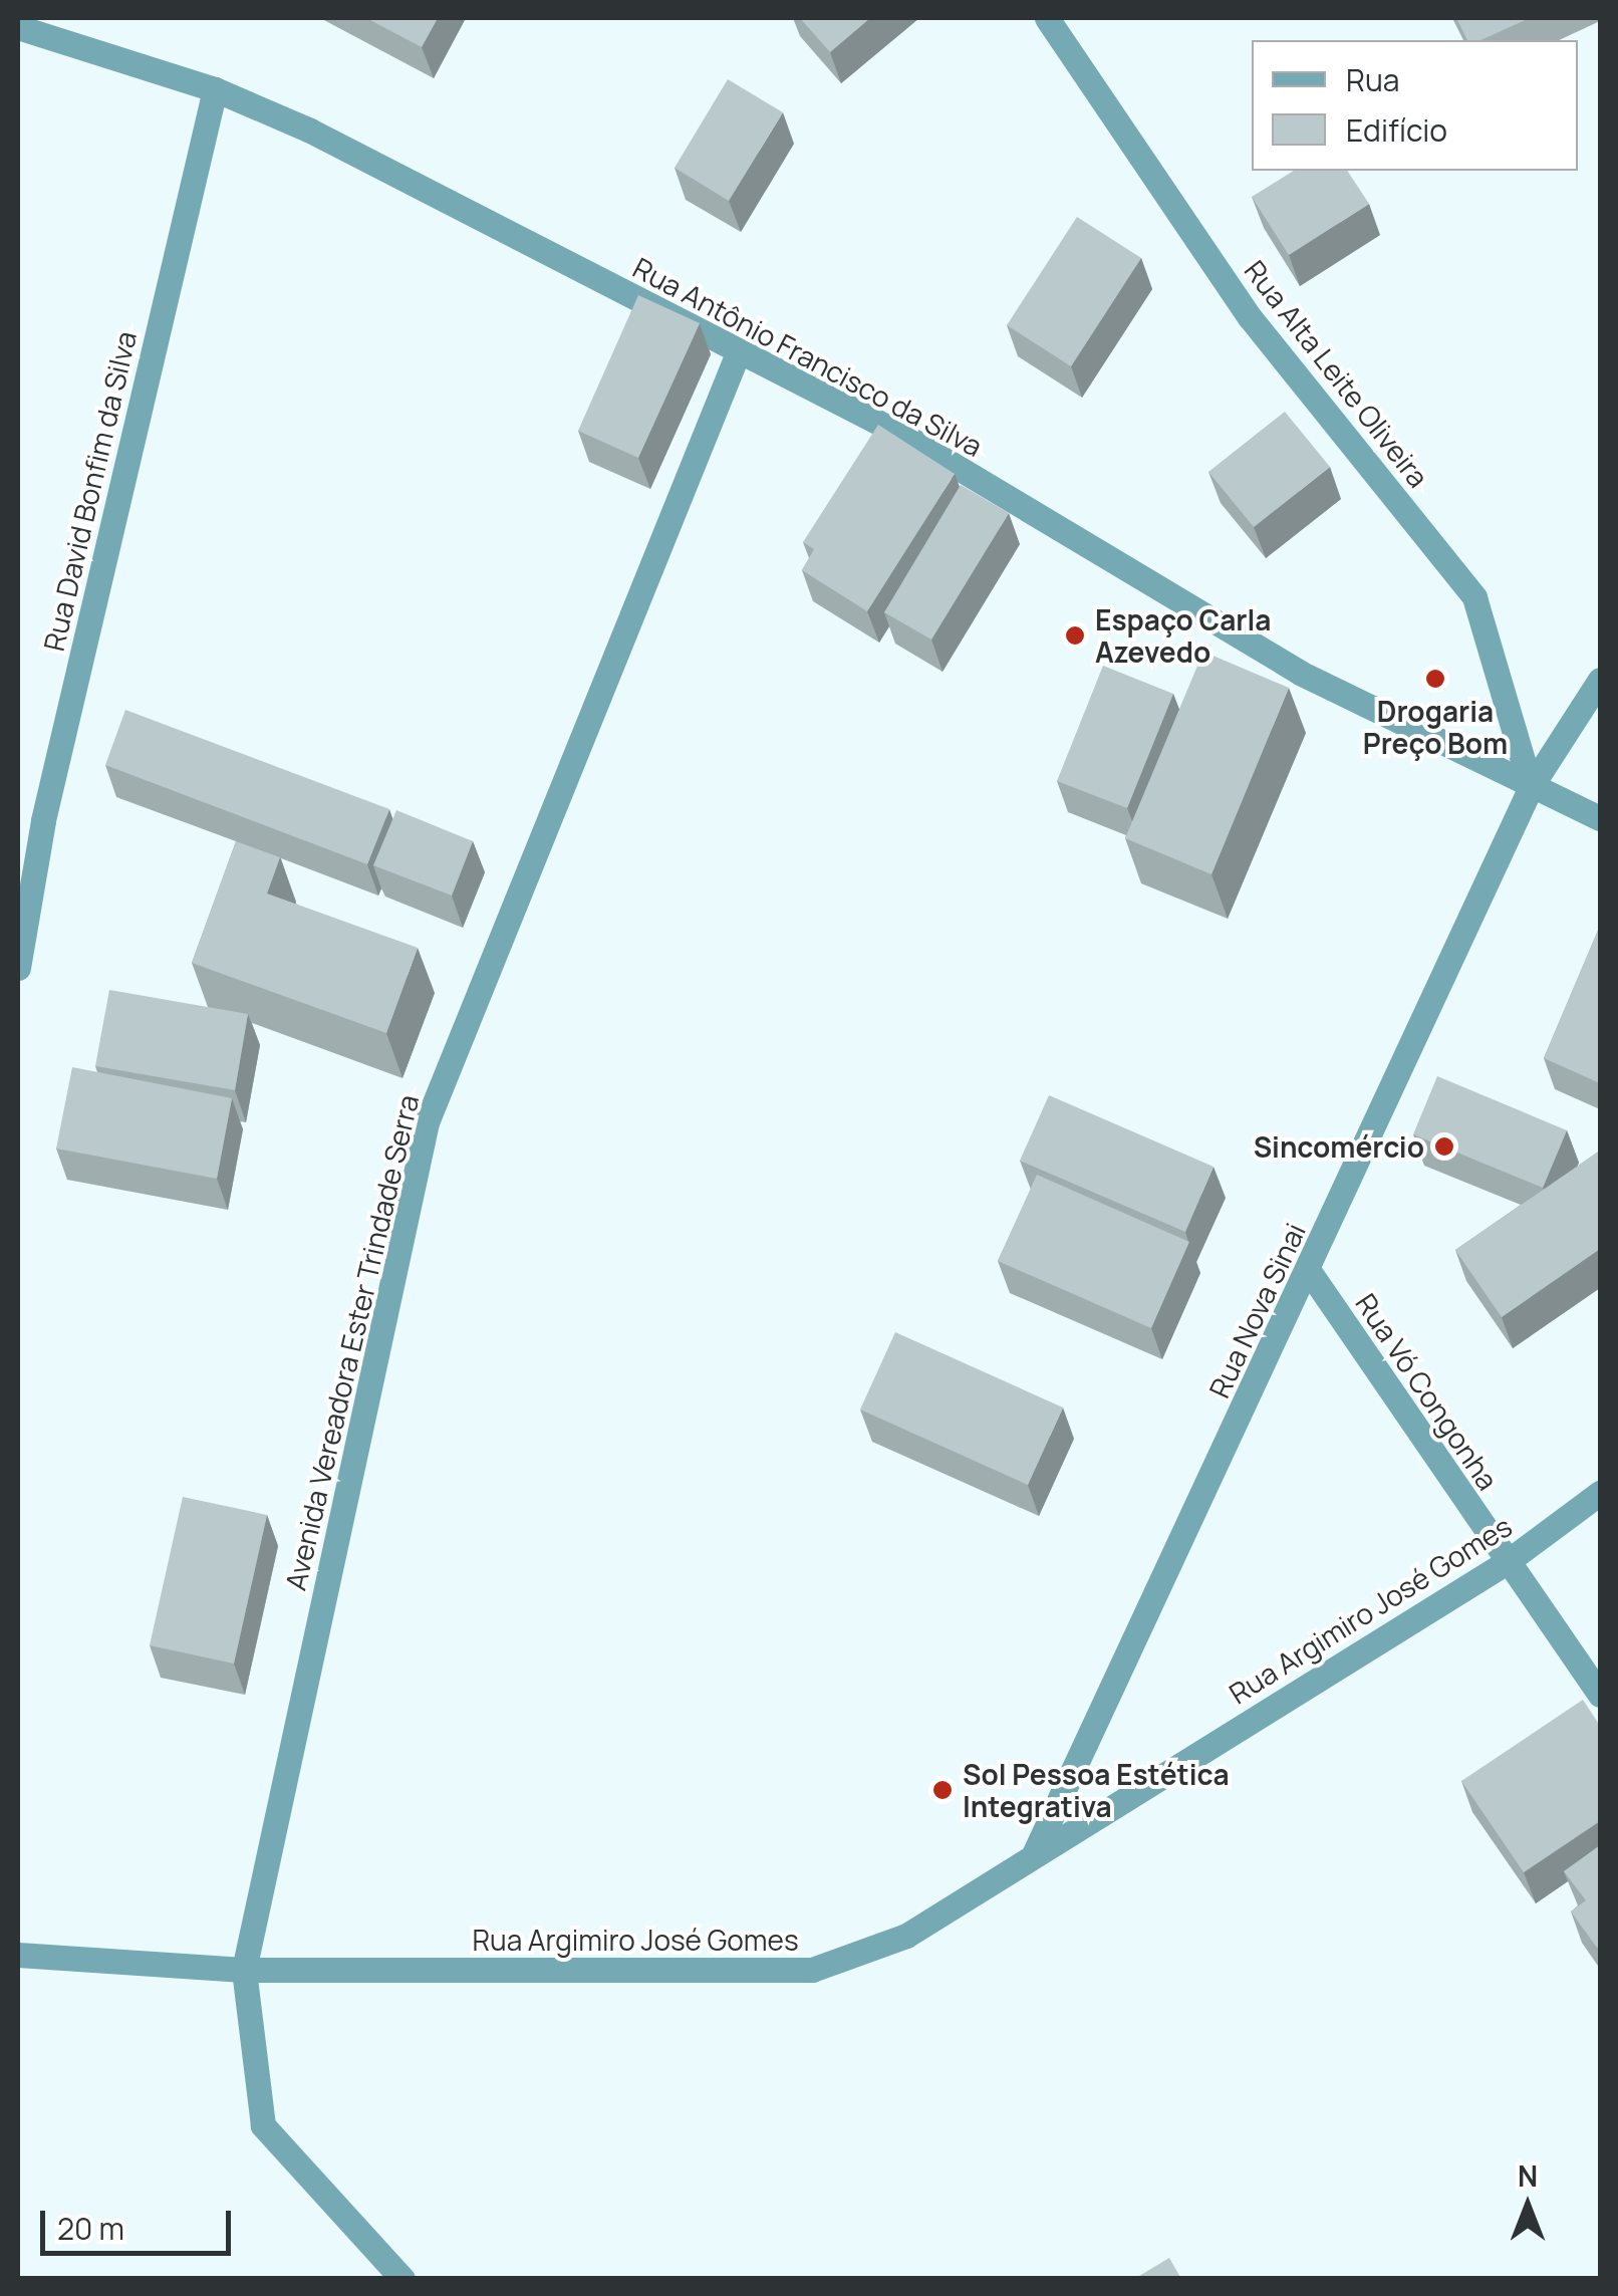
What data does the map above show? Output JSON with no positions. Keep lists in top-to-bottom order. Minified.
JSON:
{"streets":{"street":["Rua Antônio Francisco da Silva","Rua Alta Leite Oliveira","Rua David Bonfim da Silva","Rua Nova Sinai","Avenida Vereadora Ester Trindade Serra","Rua Vó Congonha","Rua Argimiro José Gomes"]},"crossings":[["Rua Antônio Francisco da Silva","Rua Alta Leite Oliveira"],["Rua Antônio Francisco da Silva","Rua David Bonfim da Silva"],["Rua Antônio Francisco da Silva","Rua Nova Sinai"],["Rua Antônio Francisco da Silva","Avenida Vereadora Ester Trindade Serra"],["Rua Alta Leite Oliveira","Rua Nova Sinai"],["Rua Nova Sinai","Rua Vó Congonha"],["Rua Nova Sinai","Rua Argimiro José Gomes"],["Avenida Vereadora Ester Trindade Serra","Rua Argimiro José Gomes"],["Rua Vó Congonha","Rua Argimiro José Gomes"]],"places":["Espaço Carla Azevedo","Drogaria Preço Bom","Sincomércio","Sol Pessoa Estética Integrativa"],"legend":["Rua","Edifício"],"scale_bar":"20 m","north":"top"}
